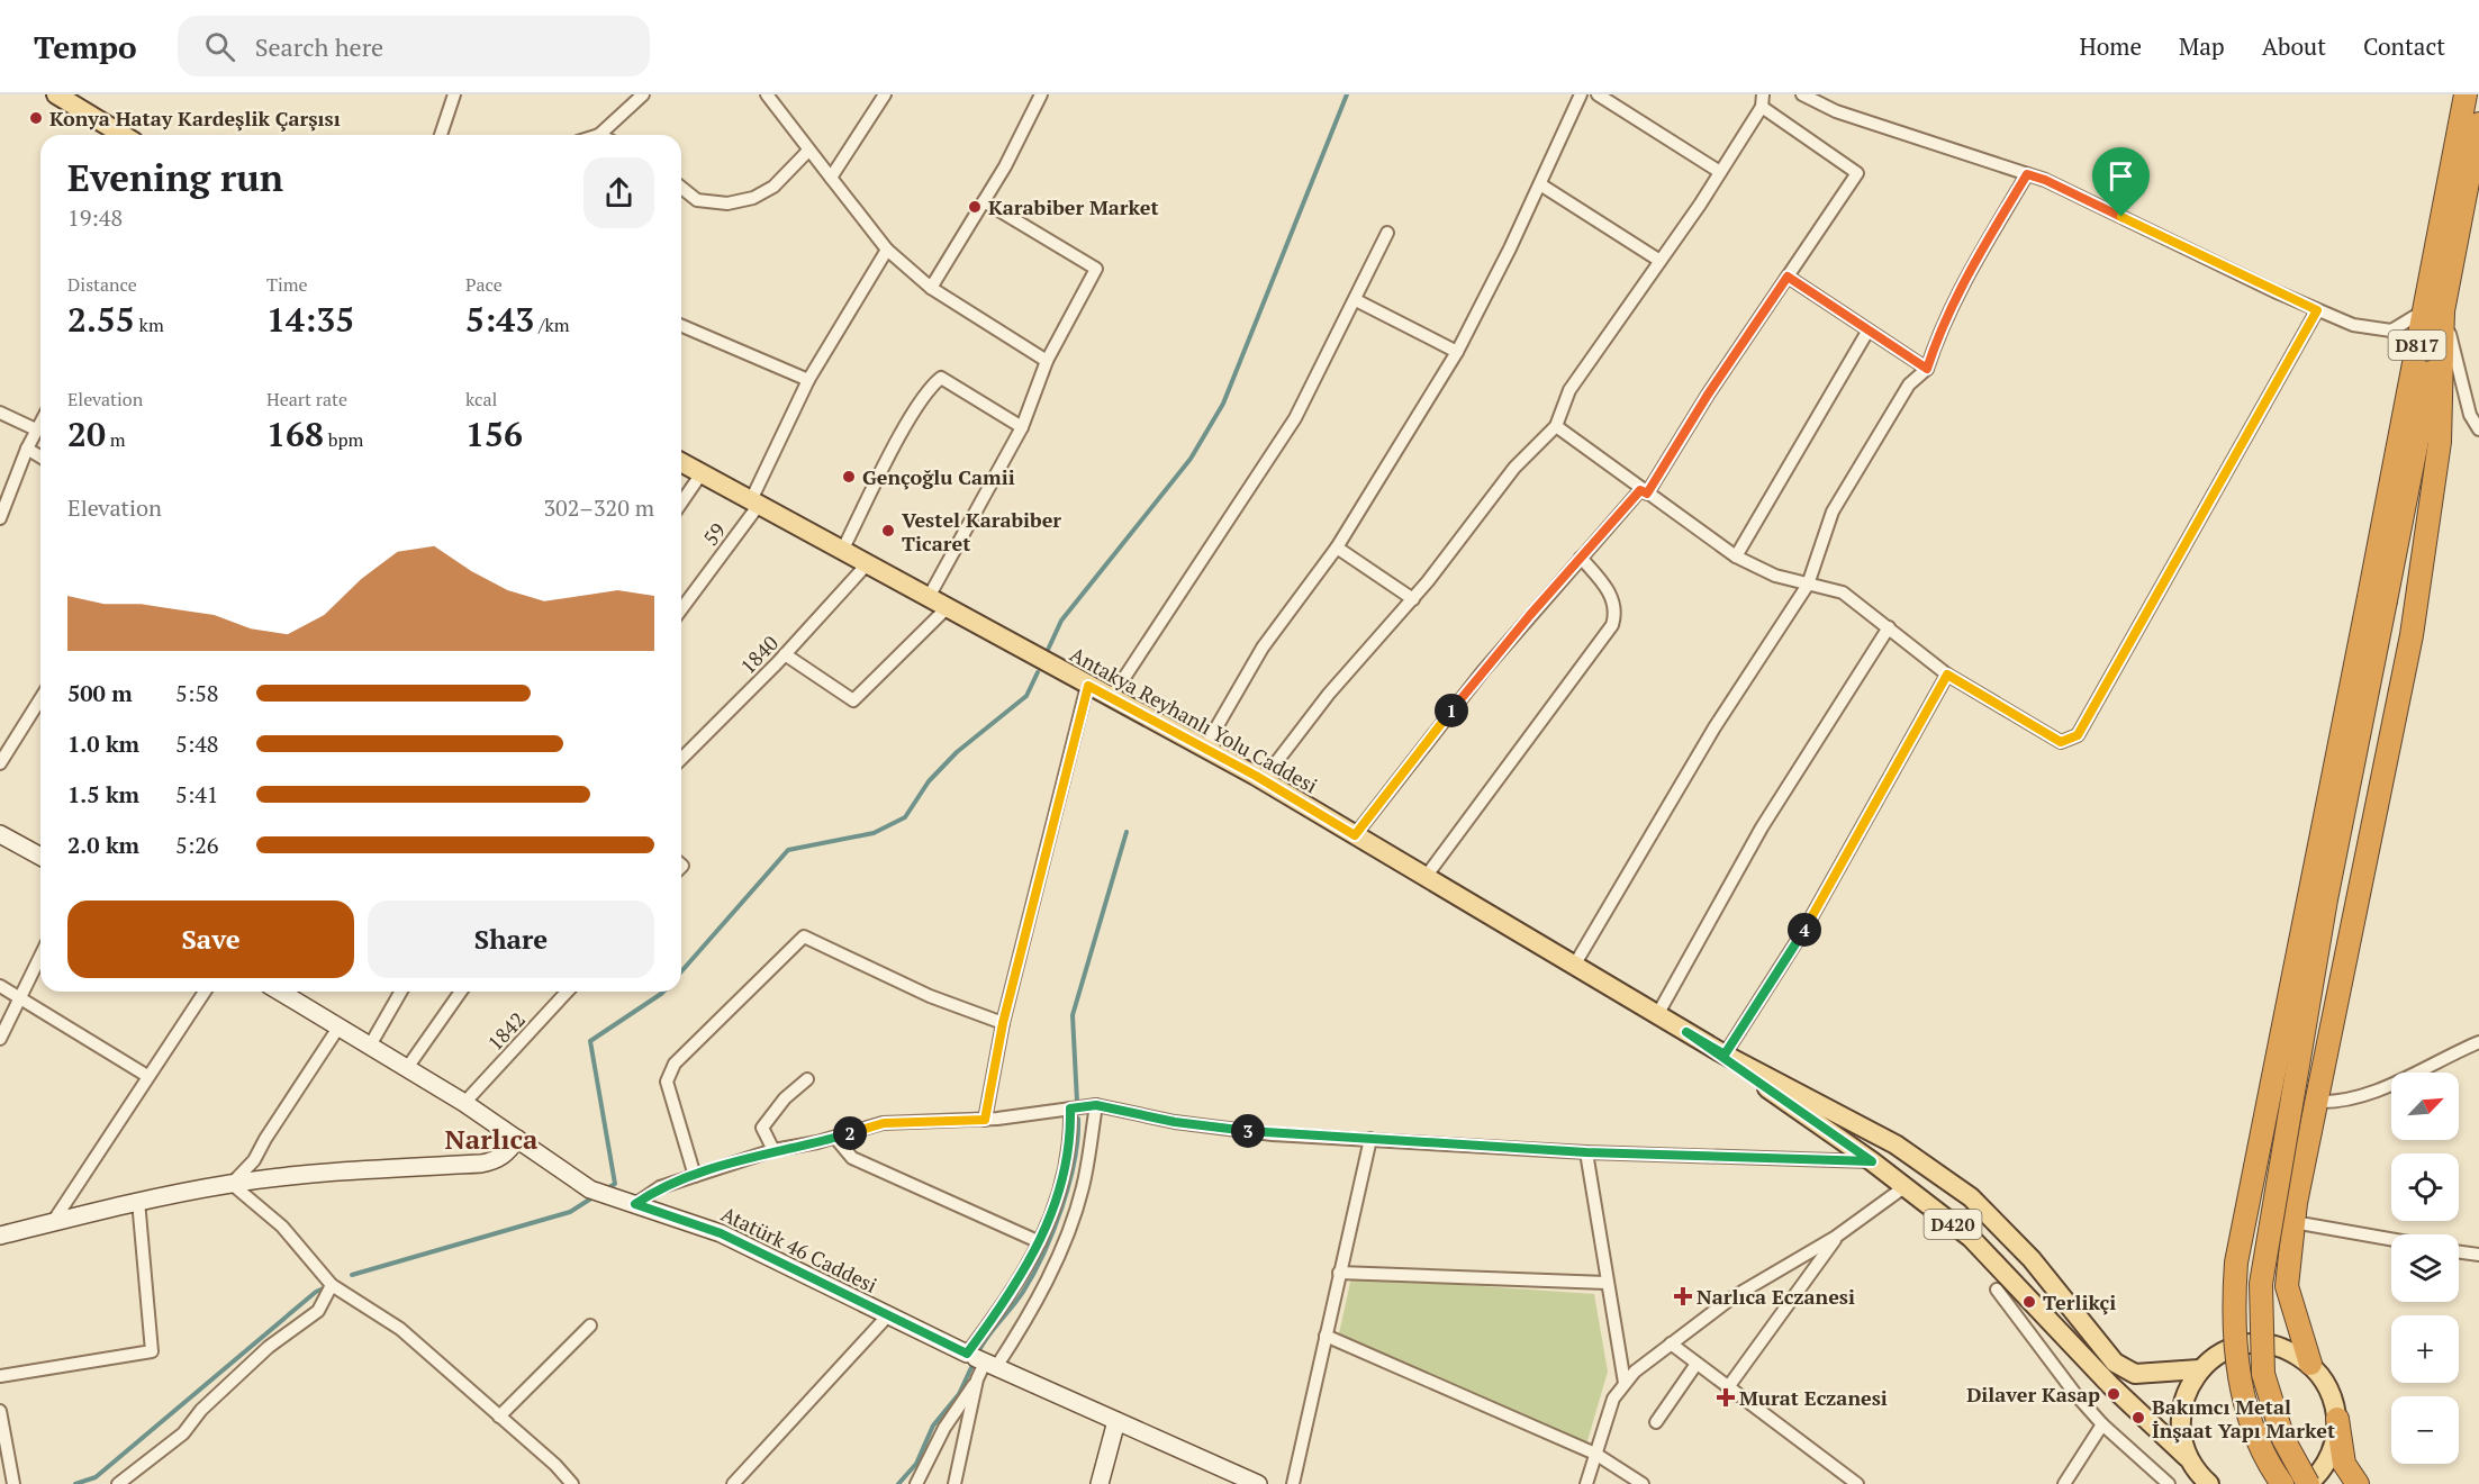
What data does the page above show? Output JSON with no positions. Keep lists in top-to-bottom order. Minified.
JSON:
{"streets":{"highway":["D817"],"main road":["Antakya Reyhanlı Yolu Caddesi","D420"],"street":["59","1840","1842","Atatürk 46 Caddesi"]},"crossings":[["59","Antakya Reyhanlı Yolu Caddesi"],["1840","Antakya Reyhanlı Yolu Caddesi"],["Antakya Reyhanlı Yolu Caddesi","D420"],["1842","Atatürk 46 Caddesi"]],"districts":["Narlıca"],"places":{"other":["Konya Hatay Kardeşlik Çarşısı","Karabiber Market","Gençoğlu Camii","Vestel Karabiber Ticaret","Terlikçi","Dilaver Kasap","Bakımcı Metal İnşaat Yapı Market"],"health":["Narlıca Eczanesi","Murat Eczanesi"]},"north":"top right","page":{"header":"Tempo","search":"Search here","nav":["Home","Map","About","Contact"],"heading":["Evening run","19:48"],"stats":[["Distance","2.55 km"],["Time","14:35"],["Pace","5:43 /km"],["Elevation","20 m"],["Heart rate","168 bpm"],["kcal","156"]],"chart":["Elevation","302–320 m"],"list":[{"name":"500 m","note":"5:58"},{"name":"1.0 km","note":"5:48"},{"name":"1.5 km","note":"5:41"},{"name":"2.0 km","note":"5:26"}],"pins":["1","4","3","2"],"buttons":["Save","Share"],"map_buttons":["+","−"]}}
